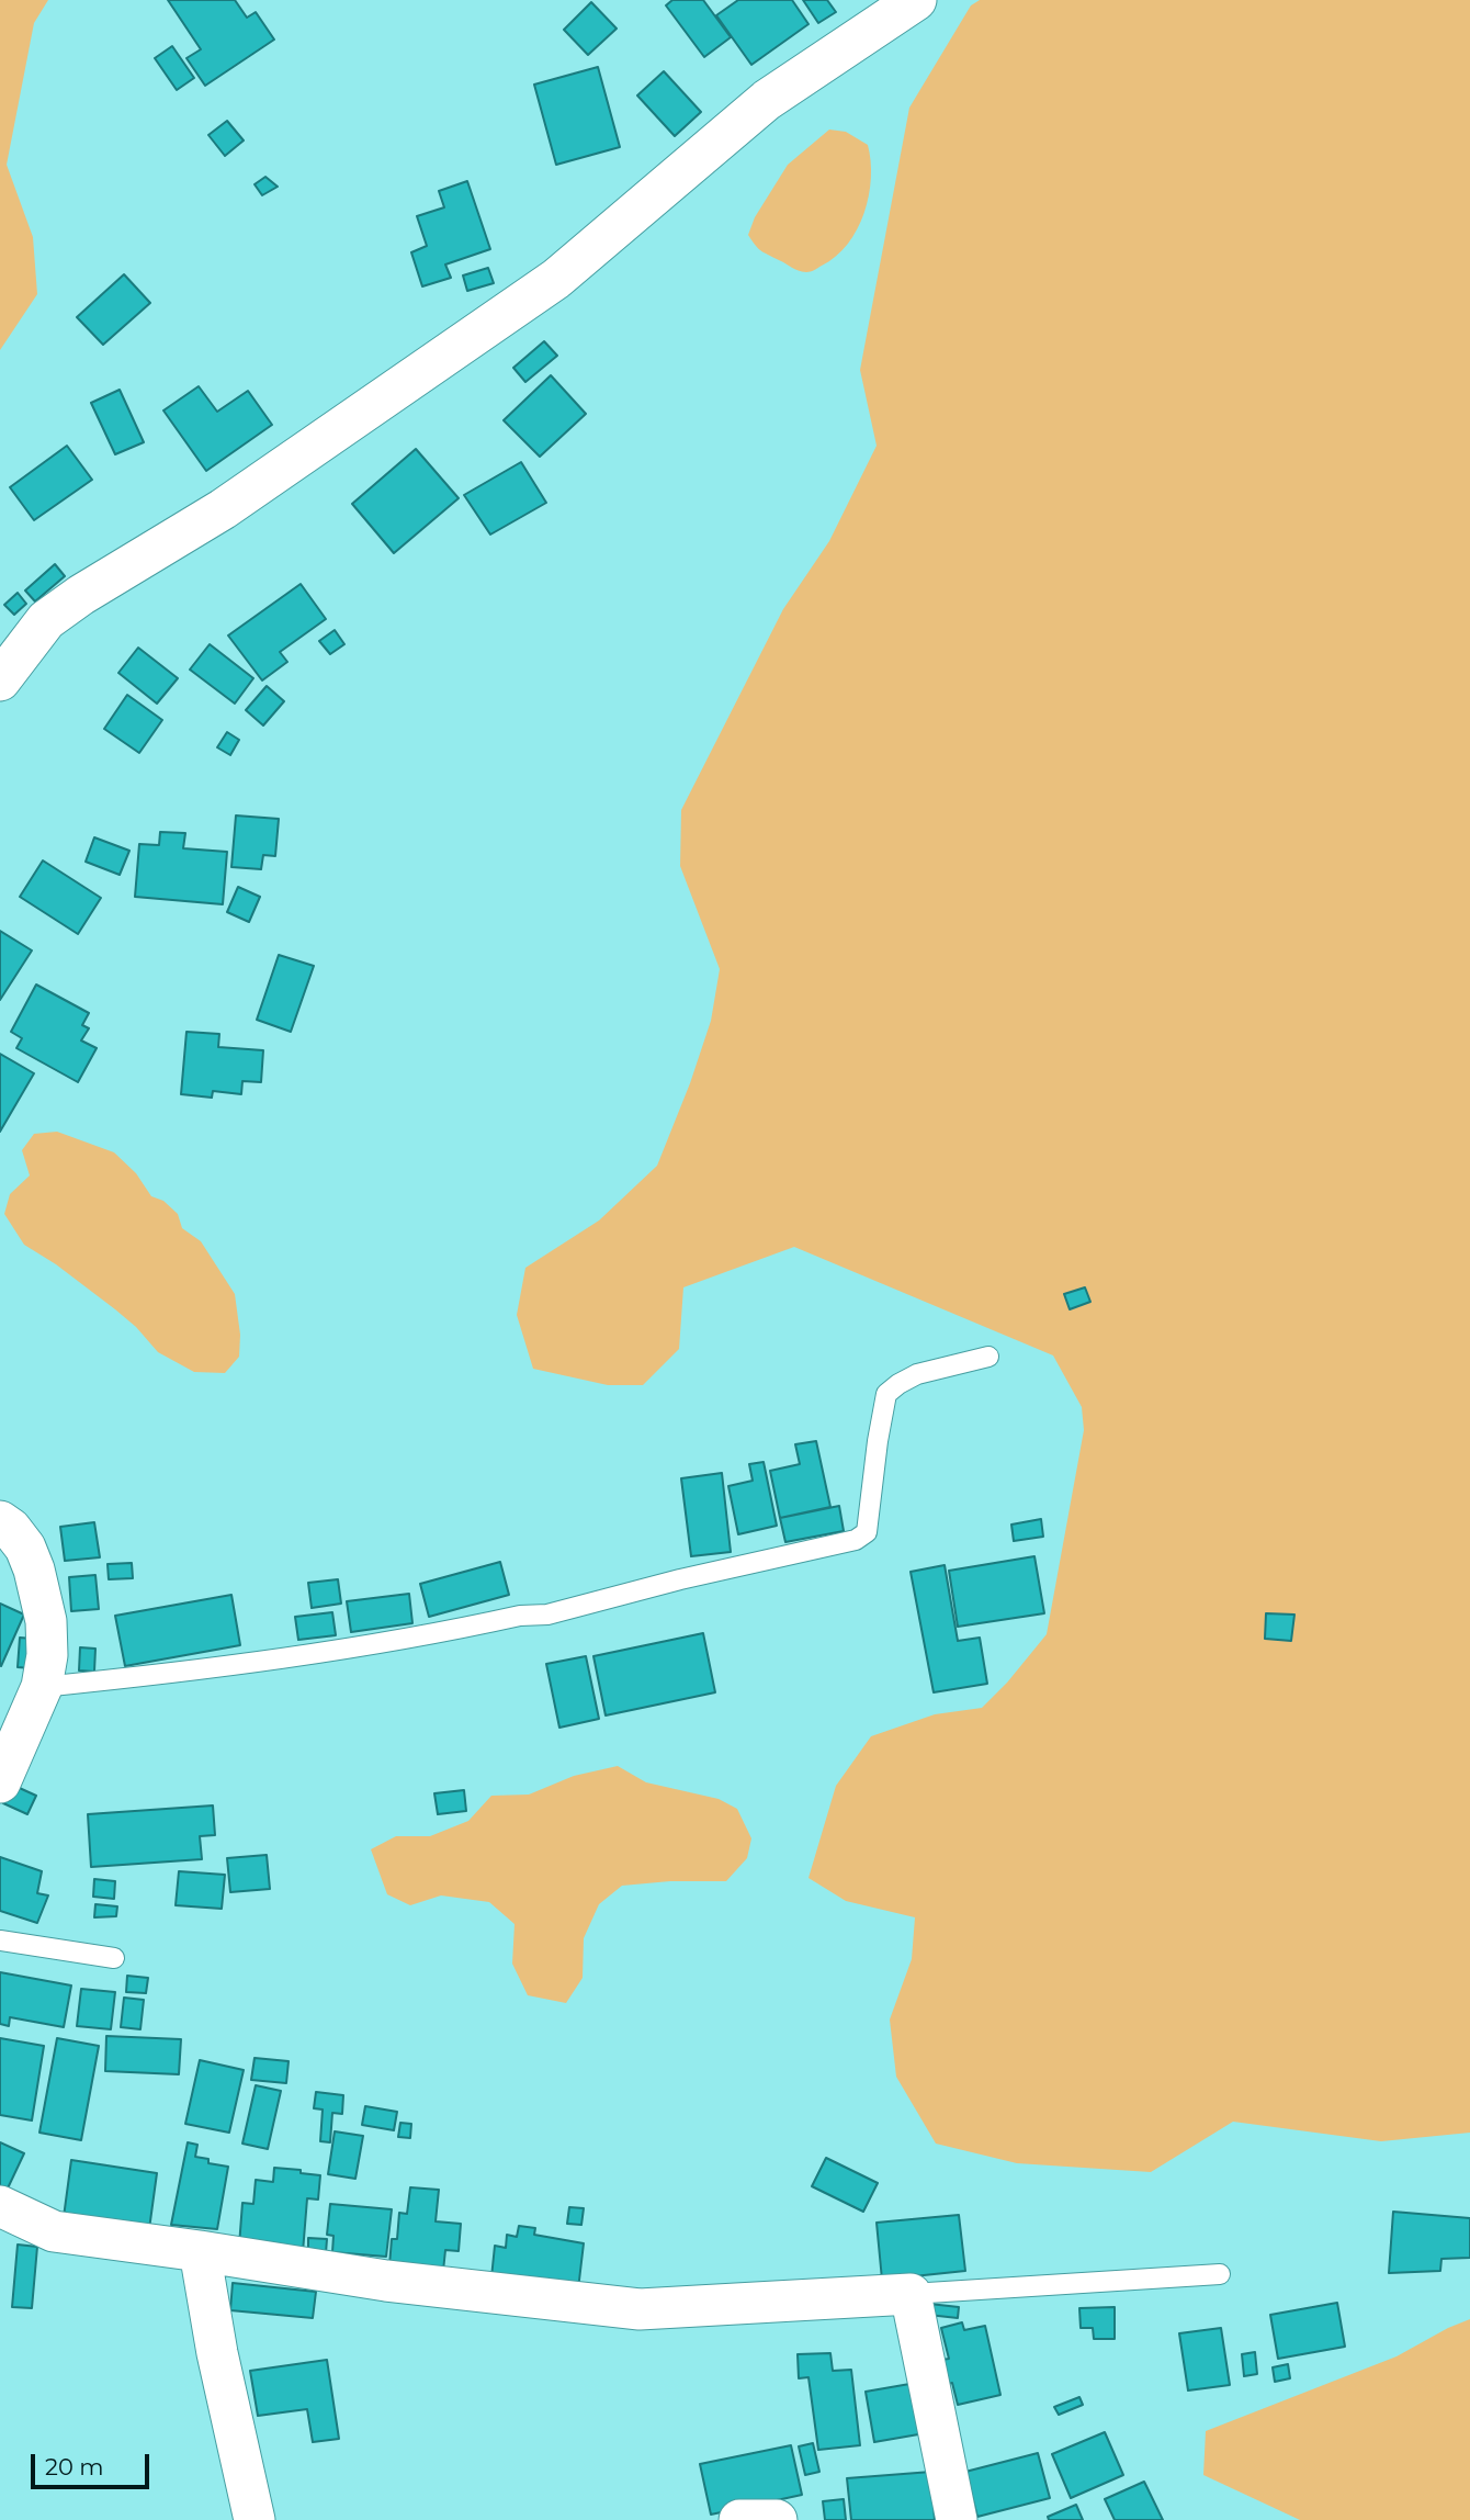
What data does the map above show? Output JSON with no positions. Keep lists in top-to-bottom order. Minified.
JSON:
{"scale_bar":"20 m"}
